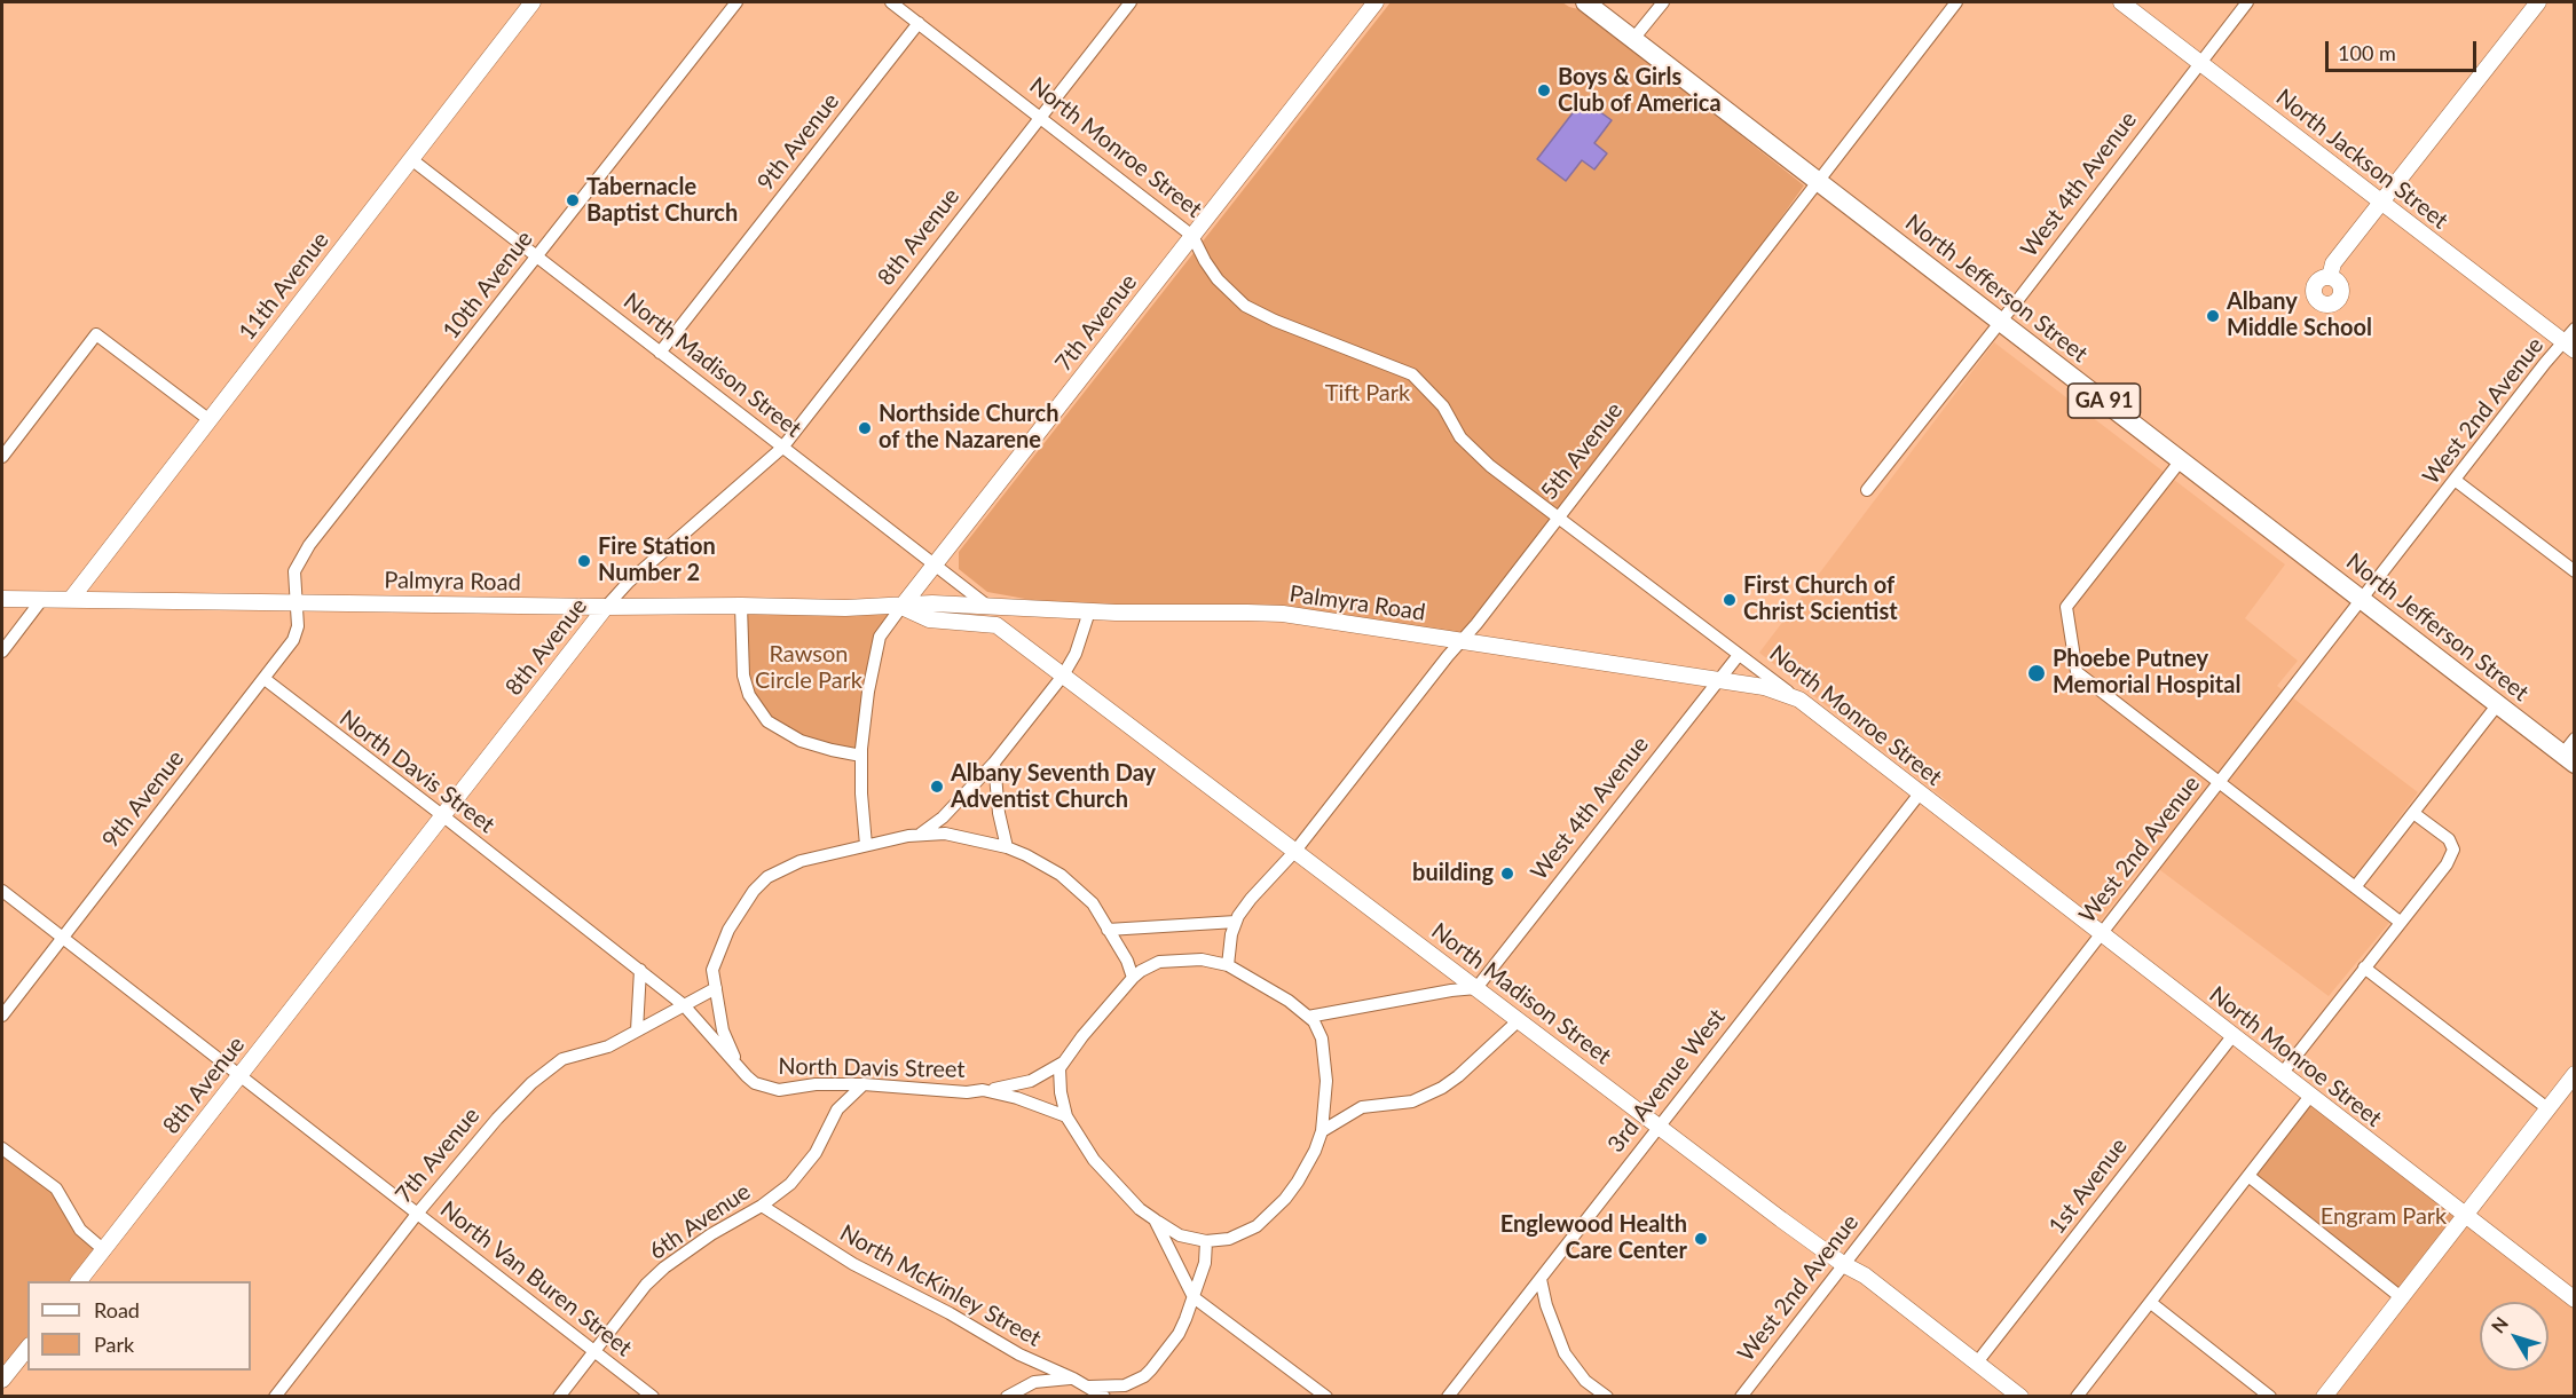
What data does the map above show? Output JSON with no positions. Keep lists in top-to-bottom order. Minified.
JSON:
{"streets":{"main road":["North Monroe Street","North Jackson Street","8th Avenue","11th Avenue","North Jefferson Street","7th Avenue","North Madison Street","GA 91","Palmyra Road"],"street":["9th Avenue","West 4th Avenue","10th Avenue","West 2nd Avenue","5th Avenue","North Davis Street","3rd Avenue West","1st Avenue","6th Avenue","North Van Buren Street","North McKinley Street"]},"crossings":[["9th Avenue","North Monroe Street"],["9th Avenue","10th Avenue"],["9th Avenue","North Madison Street"],["9th Avenue","Palmyra Road"],["9th Avenue","North Davis Street"],["9th Avenue","North Van Buren Street"],["North Monroe Street","West 4th Avenue"],["North Monroe Street","8th Avenue"],["North Monroe Street","7th Avenue"],["North Monroe Street","West 2nd Avenue"],["North Monroe Street","5th Avenue"],["North Monroe Street","Palmyra Road"],["North Monroe Street","3rd Avenue West"],["North Monroe Street","1st Avenue"],["North Jackson Street","West 4th Avenue"],["North Jackson Street","West 2nd Avenue"],["West 4th Avenue","North Jefferson Street"],["West 4th Avenue","North Madison Street"],["West 4th Avenue","Palmyra Road"],["8th Avenue","North Madison Street"],["8th Avenue","Palmyra Road"],["8th Avenue","North Davis Street"],["8th Avenue","North Van Buren Street"],["10th Avenue","North Madison Street"],["10th Avenue","Palmyra Road"],["11th Avenue","North Madison Street"],["11th Avenue","Palmyra Road"],["North Jefferson Street","West 2nd Avenue"],["North Jefferson Street","5th Avenue"],["7th Avenue","North Madison Street"],["7th Avenue","Palmyra Road"],["7th Avenue","North Davis Street"],["7th Avenue","North Van Buren Street"],["North Madison Street","West 2nd Avenue"],["North Madison Street","5th Avenue"],["North Madison Street","Palmyra Road"],["North Madison Street","3rd Avenue West"],["North Madison Street","1st Avenue"],["5th Avenue","Palmyra Road"],["North Davis Street","6th Avenue"],["6th Avenue","North Van Buren Street"],["6th Avenue","North McKinley Street"]],"parks":["Tift Park","Rawson Circle Park","Engram Park"],"places":["Boys & Girls Club of America","Tabernacle Baptist Church","Albany Middle School","Northside Church of the Nazarene","Fire Station Number 2","First Church of Christ Scientist","Phoebe Putney Memorial Hospital","Albany Seventh Day Adventist Church","building","Englewood Health Care Center"],"legend":["Road","Park"],"scale_bar":"100 m","north":"top left"}
